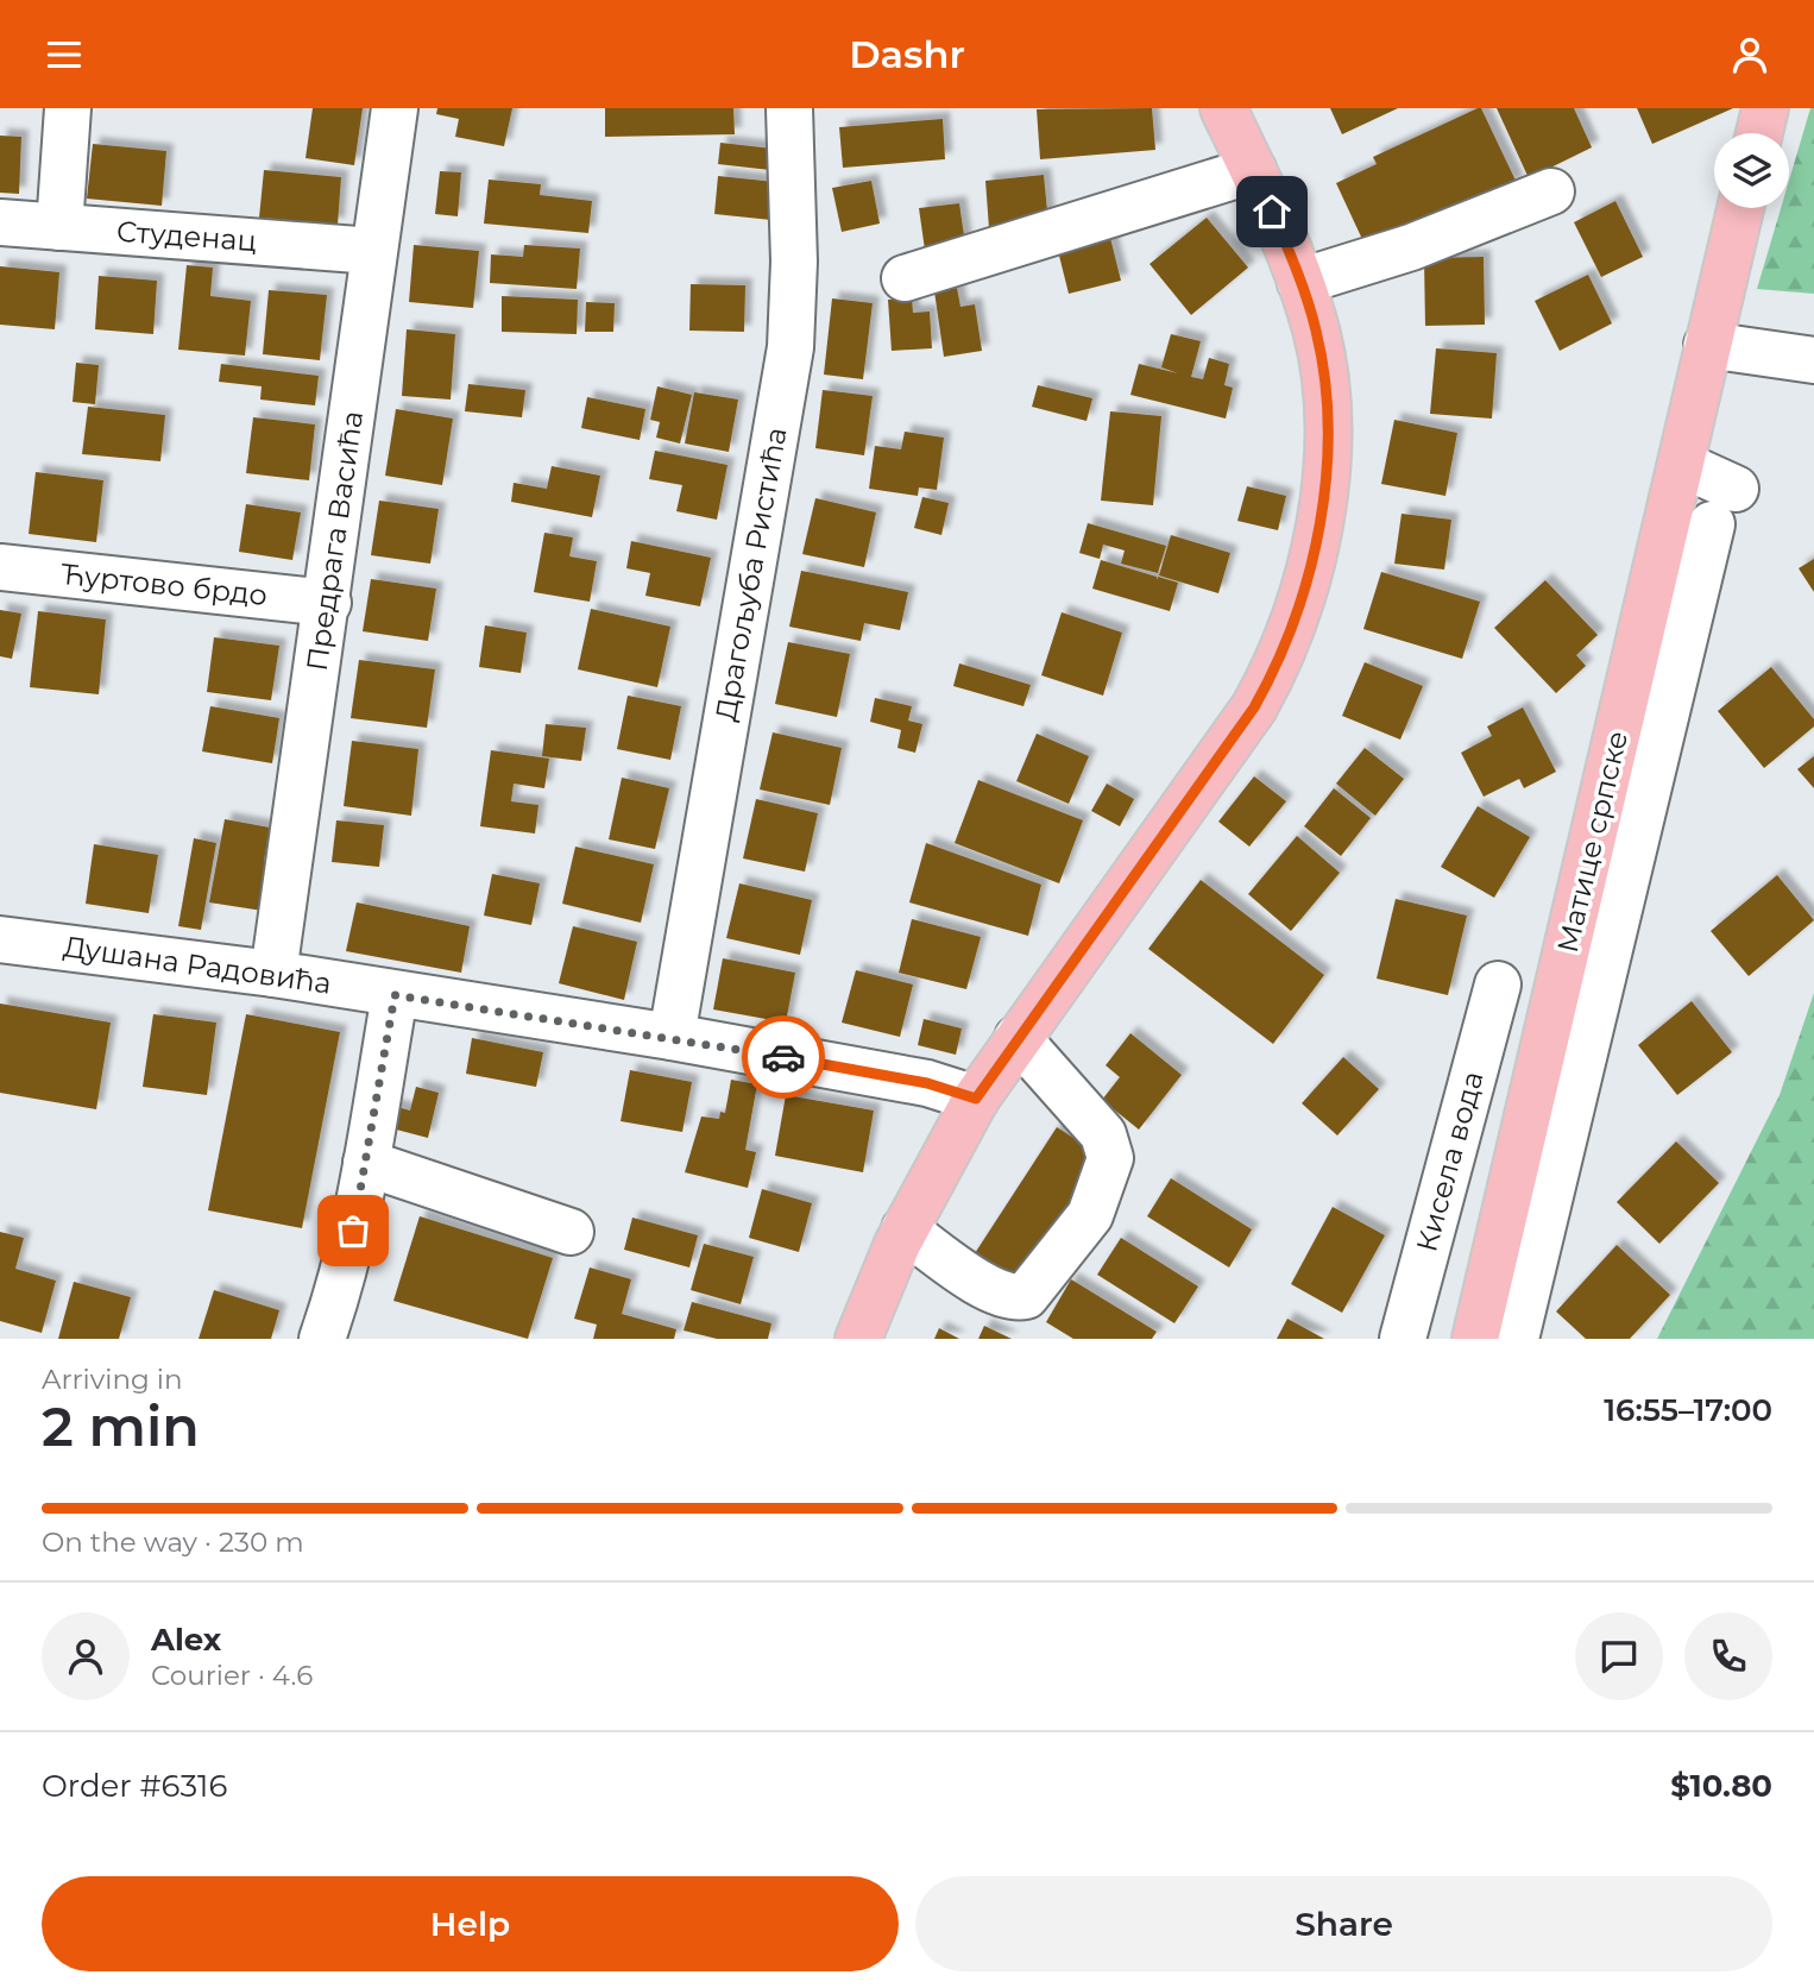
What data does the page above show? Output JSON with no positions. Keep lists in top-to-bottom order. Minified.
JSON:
{"streets":{"main road":["Матице српске"],"street":["Студенац","Предрага Васића","Драгољуба Ристића","Ћуртово брдо","Душана Радовића","Кисела вода"]},"crossings":[["Студенац","Предрага Васића"],["Предрага Васића","Ћуртово брдо"],["Предрага Васића","Душана Радовића"],["Драгољуба Ристића","Душана Радовића"]],"page":{"header":"Dashr","heading":["2 min","Arriving in","16:55–17:00"],"panel":["Alex","Courier · 4.6","Order #6316","$10.80"],"bar":"On the way · 230 m","buttons":["Help","Share"]}}
